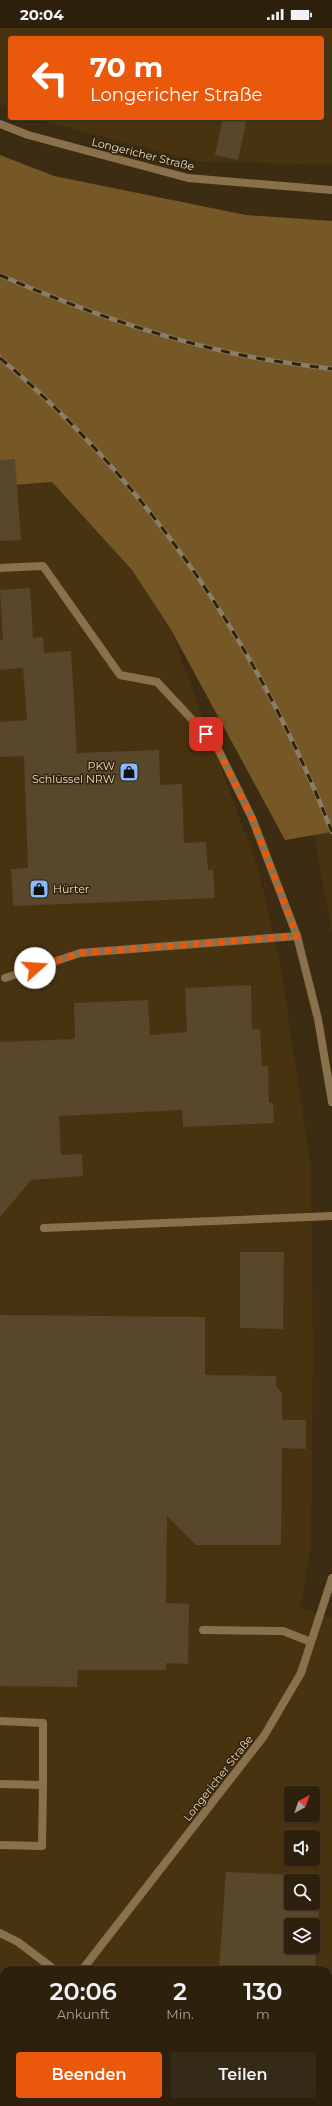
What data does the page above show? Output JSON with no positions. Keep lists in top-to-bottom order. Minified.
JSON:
{"streets":{"street":["Longericher Straße"]},"places":{"shop":["PKW Schlüssel NRW","Hürter"]},"north":"top right","page":{"status":"20:04","turn":["70 m","Longericher Straße"],"eta":["20:06","Ankunft","2","Min.","130","m"],"buttons":["Beenden","Teilen"]}}
